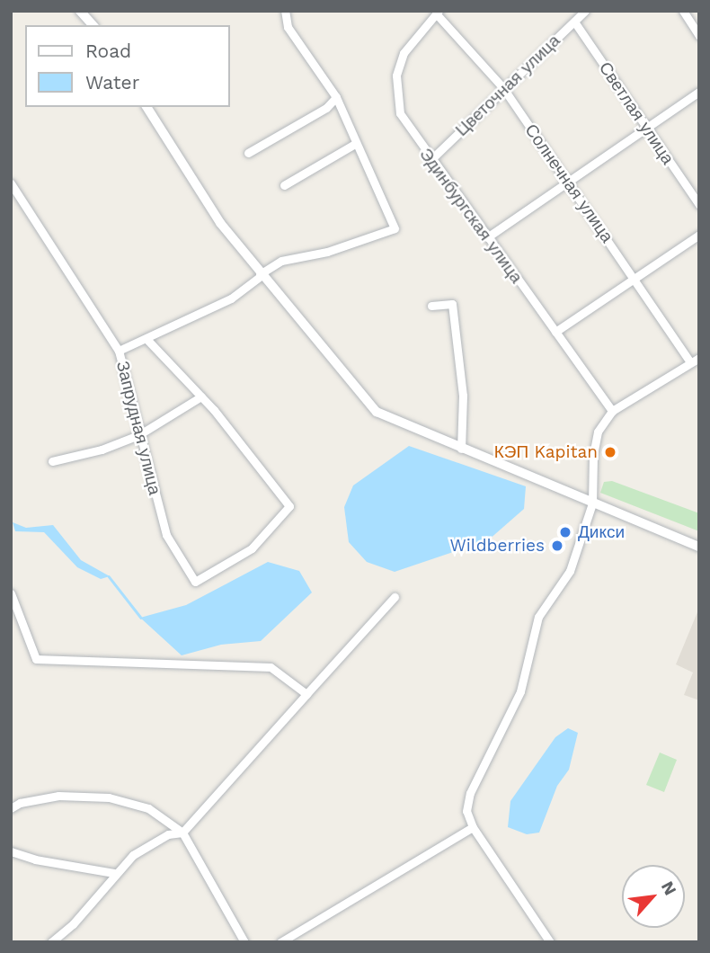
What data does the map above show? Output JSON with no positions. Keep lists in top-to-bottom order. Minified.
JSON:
{"streets":{"street":["Цветочная улица","Светлая улица","Солнечная улица","Эдинбургская улица","Запрудная улица"]},"crossings":[["Цветочная улица","Светлая улица"],["Цветочная улица","Солнечная улица"],["Цветочная улица","Эдинбургская улица"],["Солнечная улица","Эдинбургская улица"]],"places":["КЭП Kapitan","Дикси","Wildberries"],"legend":["Road","Water"],"north":"top right"}
